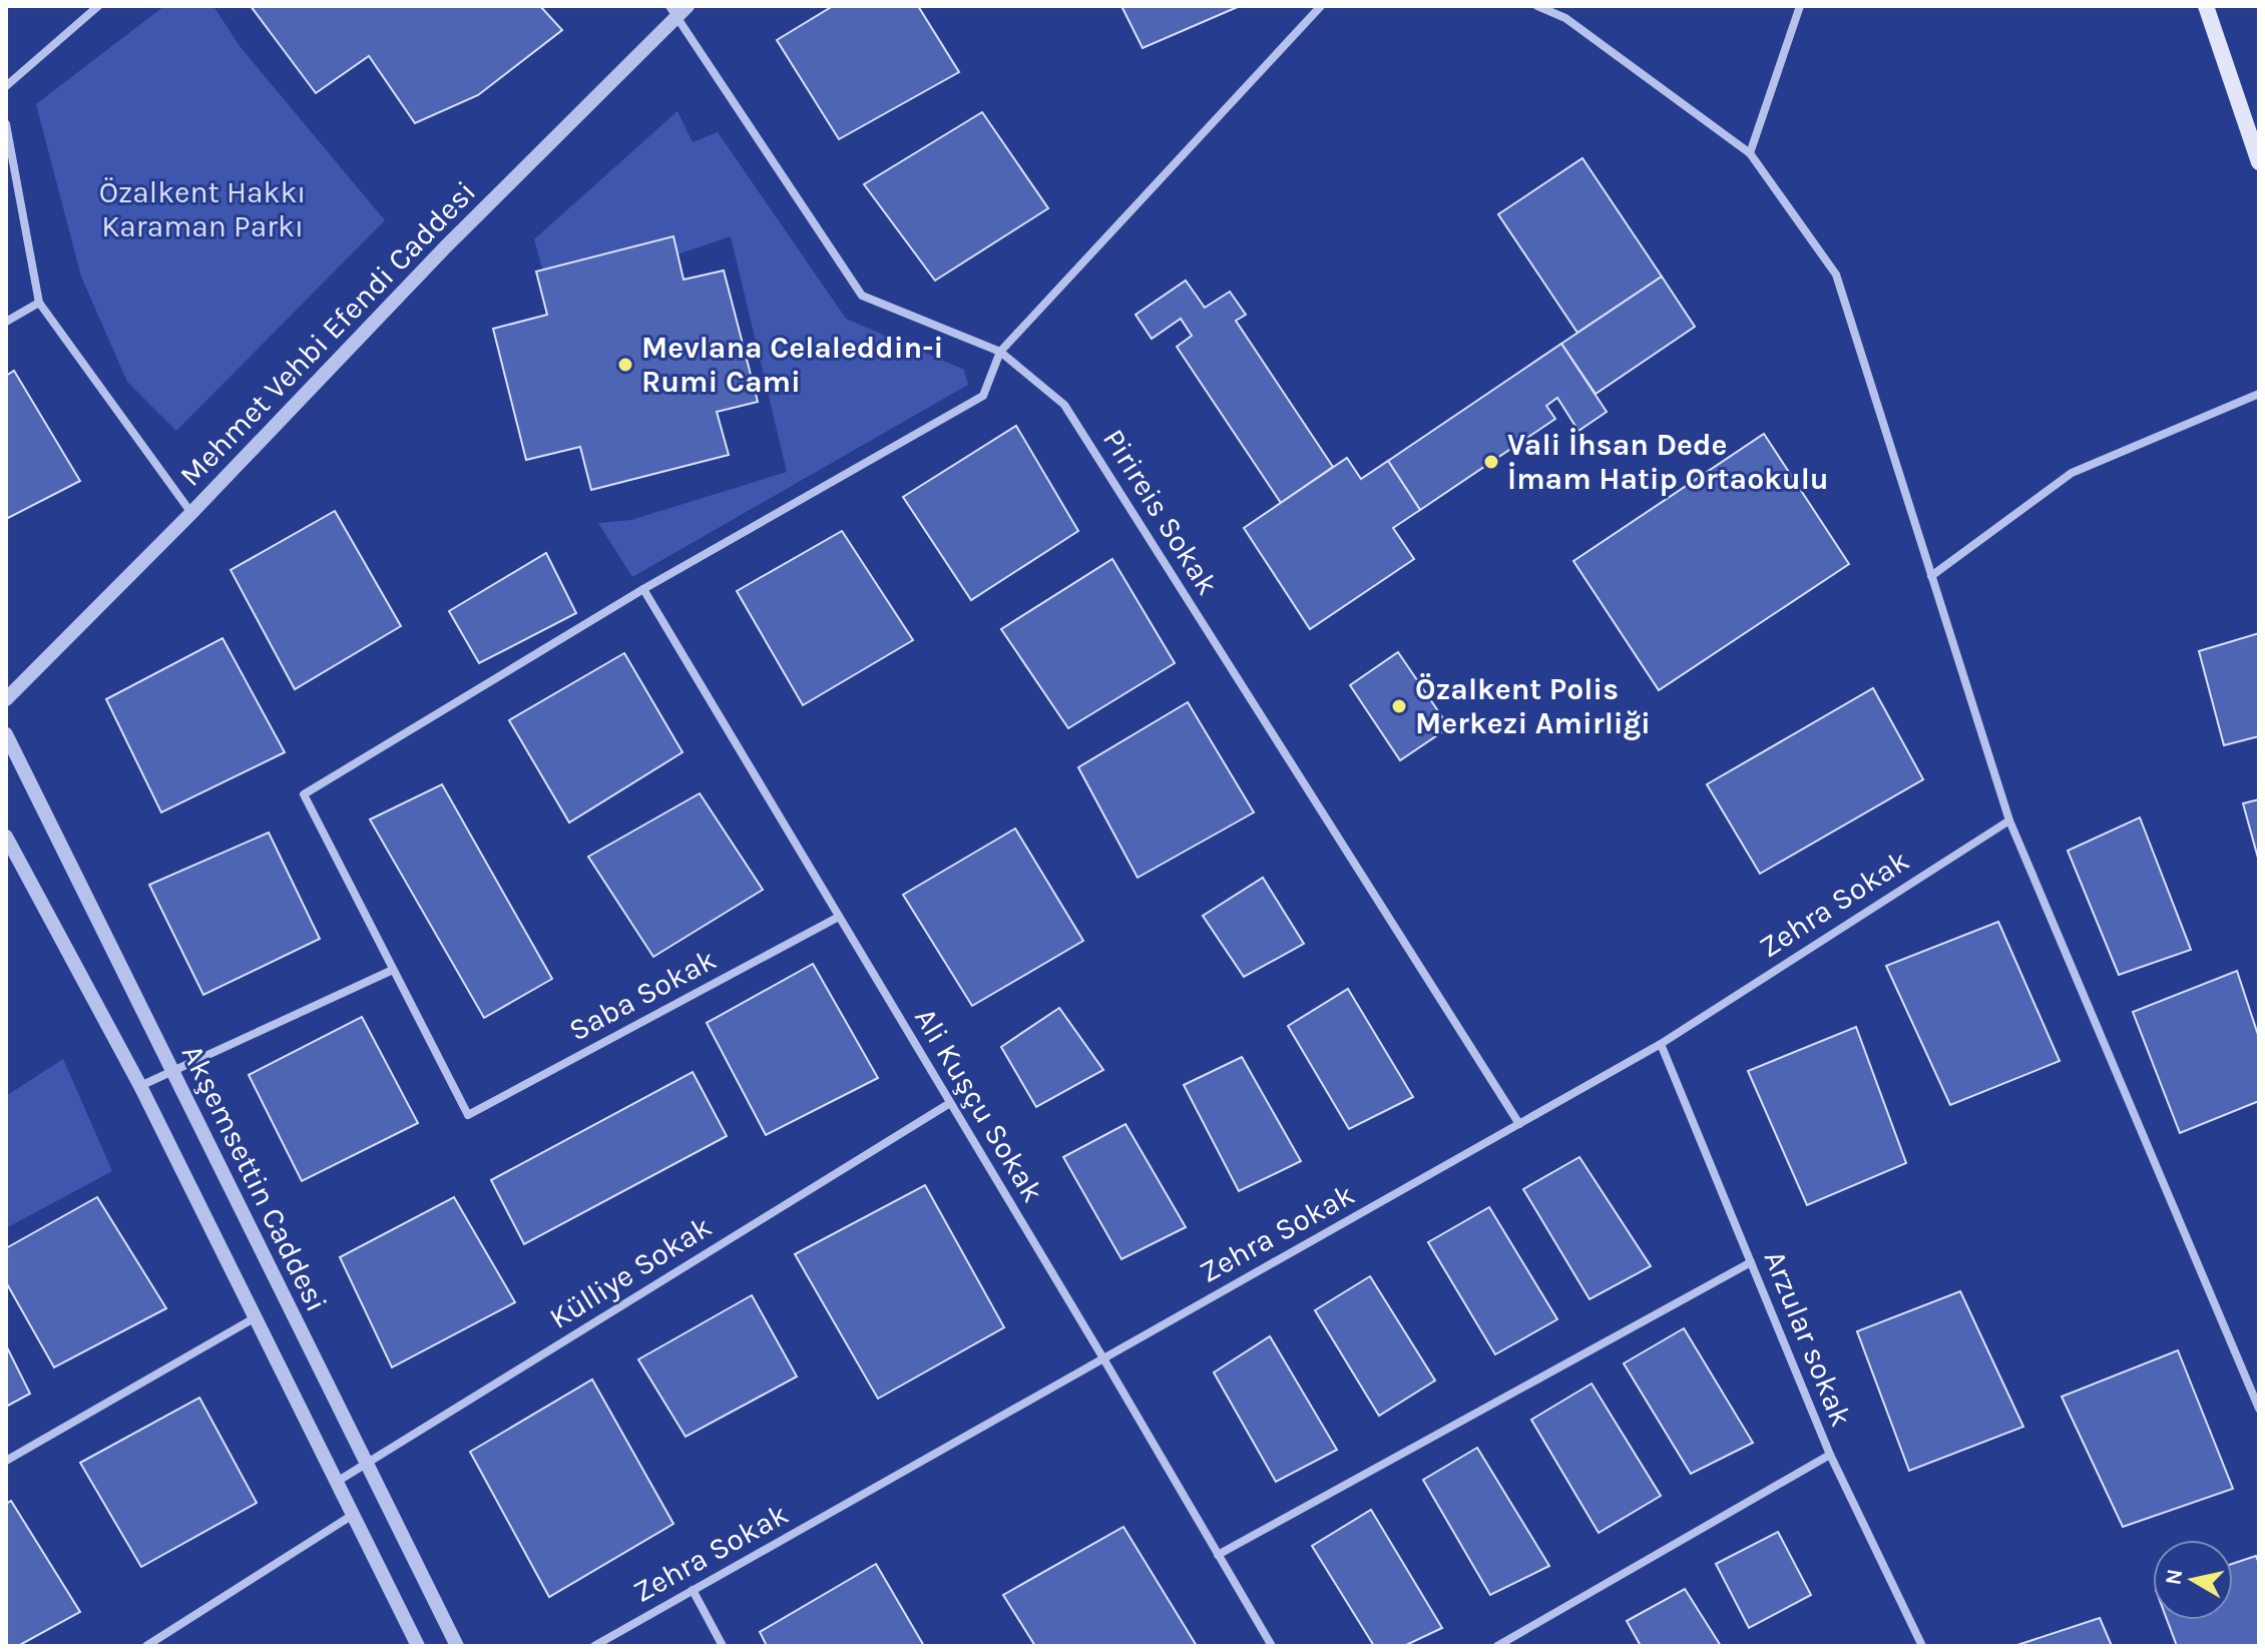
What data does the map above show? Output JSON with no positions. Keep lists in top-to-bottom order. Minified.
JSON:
{"streets":{"street":["Mehmet Vehbi Efendi Caddesi","Pirireis Sokak","Zehra Sokak","Saba Sokak","Ali Kuşçu Sokak","Akşemsettin Caddesi","Külliye Sokak","Arzular sokak"]},"crossings":[["Mehmet Vehbi Efendi Caddesi","Pirireis Sokak"],["Pirireis Sokak","Zehra Sokak"],["Zehra Sokak","Ali Kuşçu Sokak"],["Zehra Sokak","Arzular sokak"],["Saba Sokak","Ali Kuşçu Sokak"],["Ali Kuşçu Sokak","Külliye Sokak"],["Akşemsettin Caddesi","Külliye Sokak"]],"parks":["Özalkent Hakkı Karaman Parkı"],"places":["Mevlana Celaleddin-i Rumi Cami","Vali İhsan Dede İmam Hatip Ortaokulu","Özalkent Polis Merkezi Amirliği"],"north":"left"}
